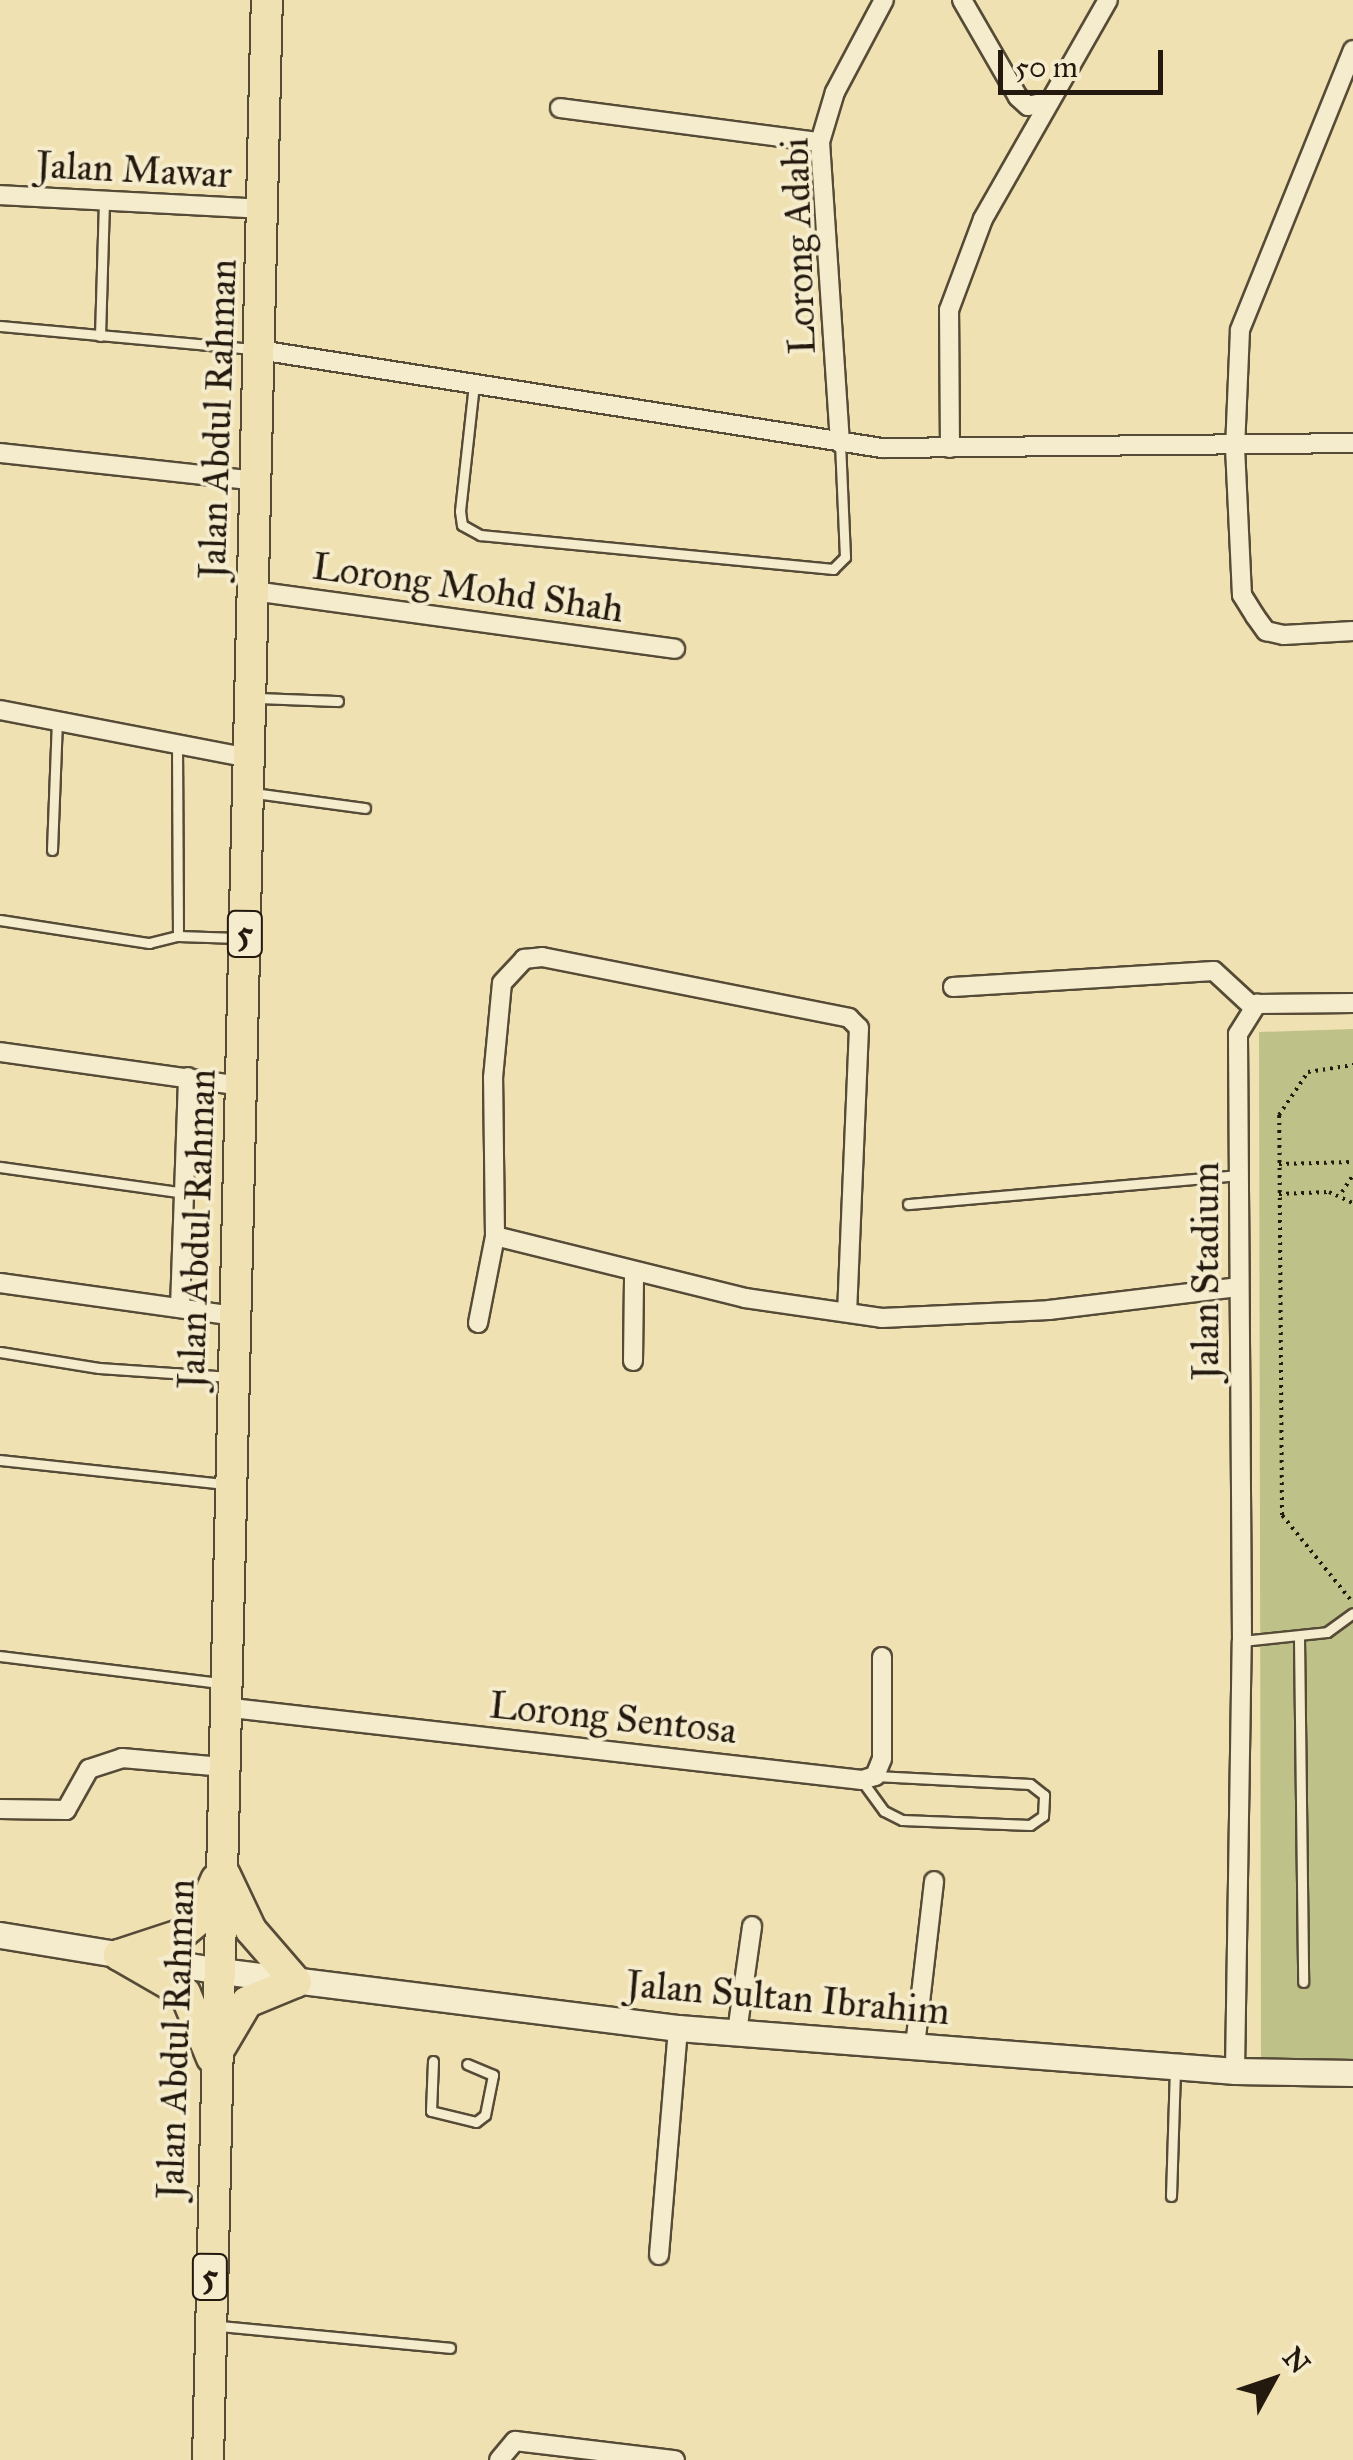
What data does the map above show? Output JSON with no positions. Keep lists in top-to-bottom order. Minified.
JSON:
{"streets":{"main road":["Jalan Abdul Rahman","5"],"street":["Jalan Mawar","Lorong Adabi","Lorong Mohd Shah","Jalan Stadium","Lorong Sentosa","Jalan Sultan Ibrahim"]},"crossings":[["Jalan Mawar","Jalan Abdul Rahman"],["Jalan Abdul Rahman","Lorong Mohd Shah"],["Jalan Abdul Rahman","Lorong Sentosa"],["Jalan Abdul Rahman","Jalan Sultan Ibrahim"],["Jalan Stadium","Jalan Sultan Ibrahim"]],"scale_bar":"50 m","north":"top right"}
